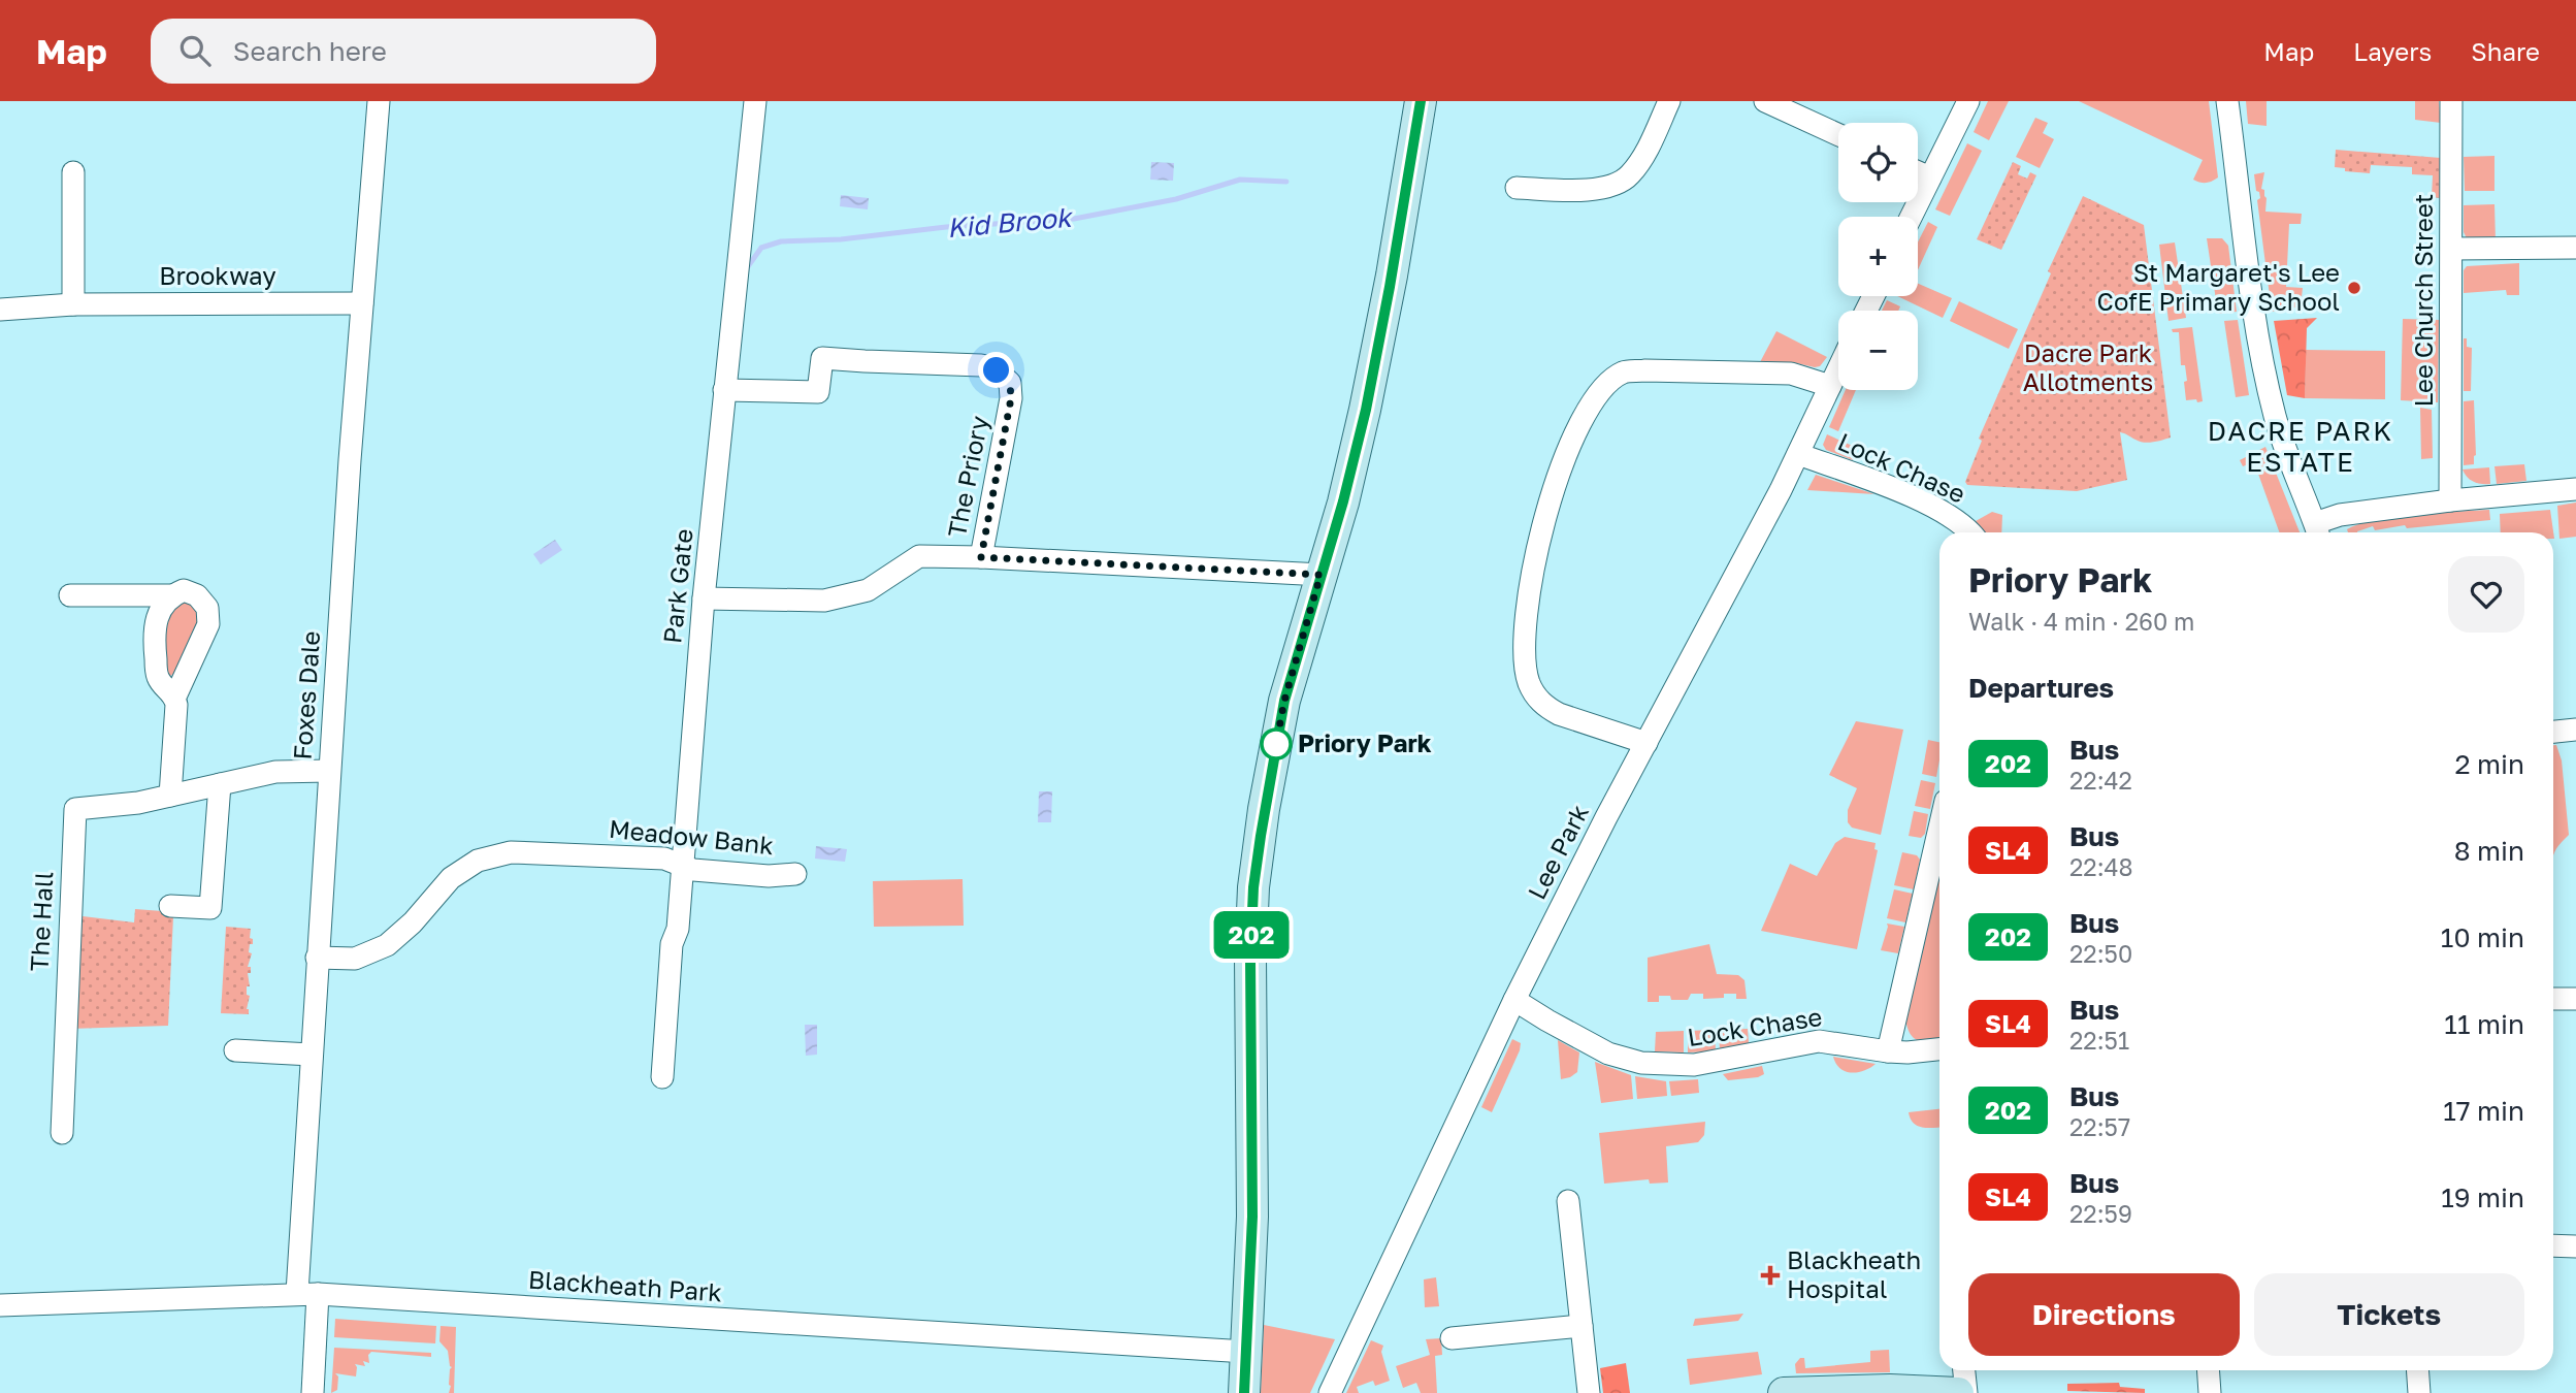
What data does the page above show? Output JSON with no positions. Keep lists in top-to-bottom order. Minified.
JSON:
{"streets":{"street":["Brookway","Lee Church Street","Lock Chase","The Priory","Park Gate","Foxes Dale","Meadow Bank","Lee Park","The Hall","Blackheath Park"]},"crossings":[["Brookway","Foxes Dale"],["Lock Chase","Lee Park"],["The Priory","Park Gate"],["Park Gate","Meadow Bank"],["Foxes Dale","Meadow Bank"],["Foxes Dale","The Hall"],["Foxes Dale","Blackheath Park"]],"districts":["DACRE PARK ESTATE"],"water":["Kid Brook"],"parks":["Dacre Park Allotments"],"places":{"other":["St Margaret's Lee CofE Primary School","Priory Park"],"health":["Blackheath Hospital"]},"lines":["bus line 202"],"page":{"header":"Map","search":"Search here","nav":["Map","Layers","Share"],"on_map":"202","map_buttons":["+","−"],"heading":[["Priory Park","Walk · 4 min · 260 m"],"Departures"],"list":[{"mark":"202","name":"Bus","note":"22:42","value":"2 min"},{"mark":"SL4","name":"Bus","note":"22:48","value":"8 min"},{"mark":"202","name":"Bus","note":"22:50","value":"10 min"},{"mark":"SL4","name":"Bus","note":"22:51","value":"11 min"},{"mark":"202","name":"Bus","note":"22:57","value":"17 min"},{"mark":"SL4","name":"Bus","note":"22:59","value":"19 min"}],"buttons":["Directions","Tickets"]}}
